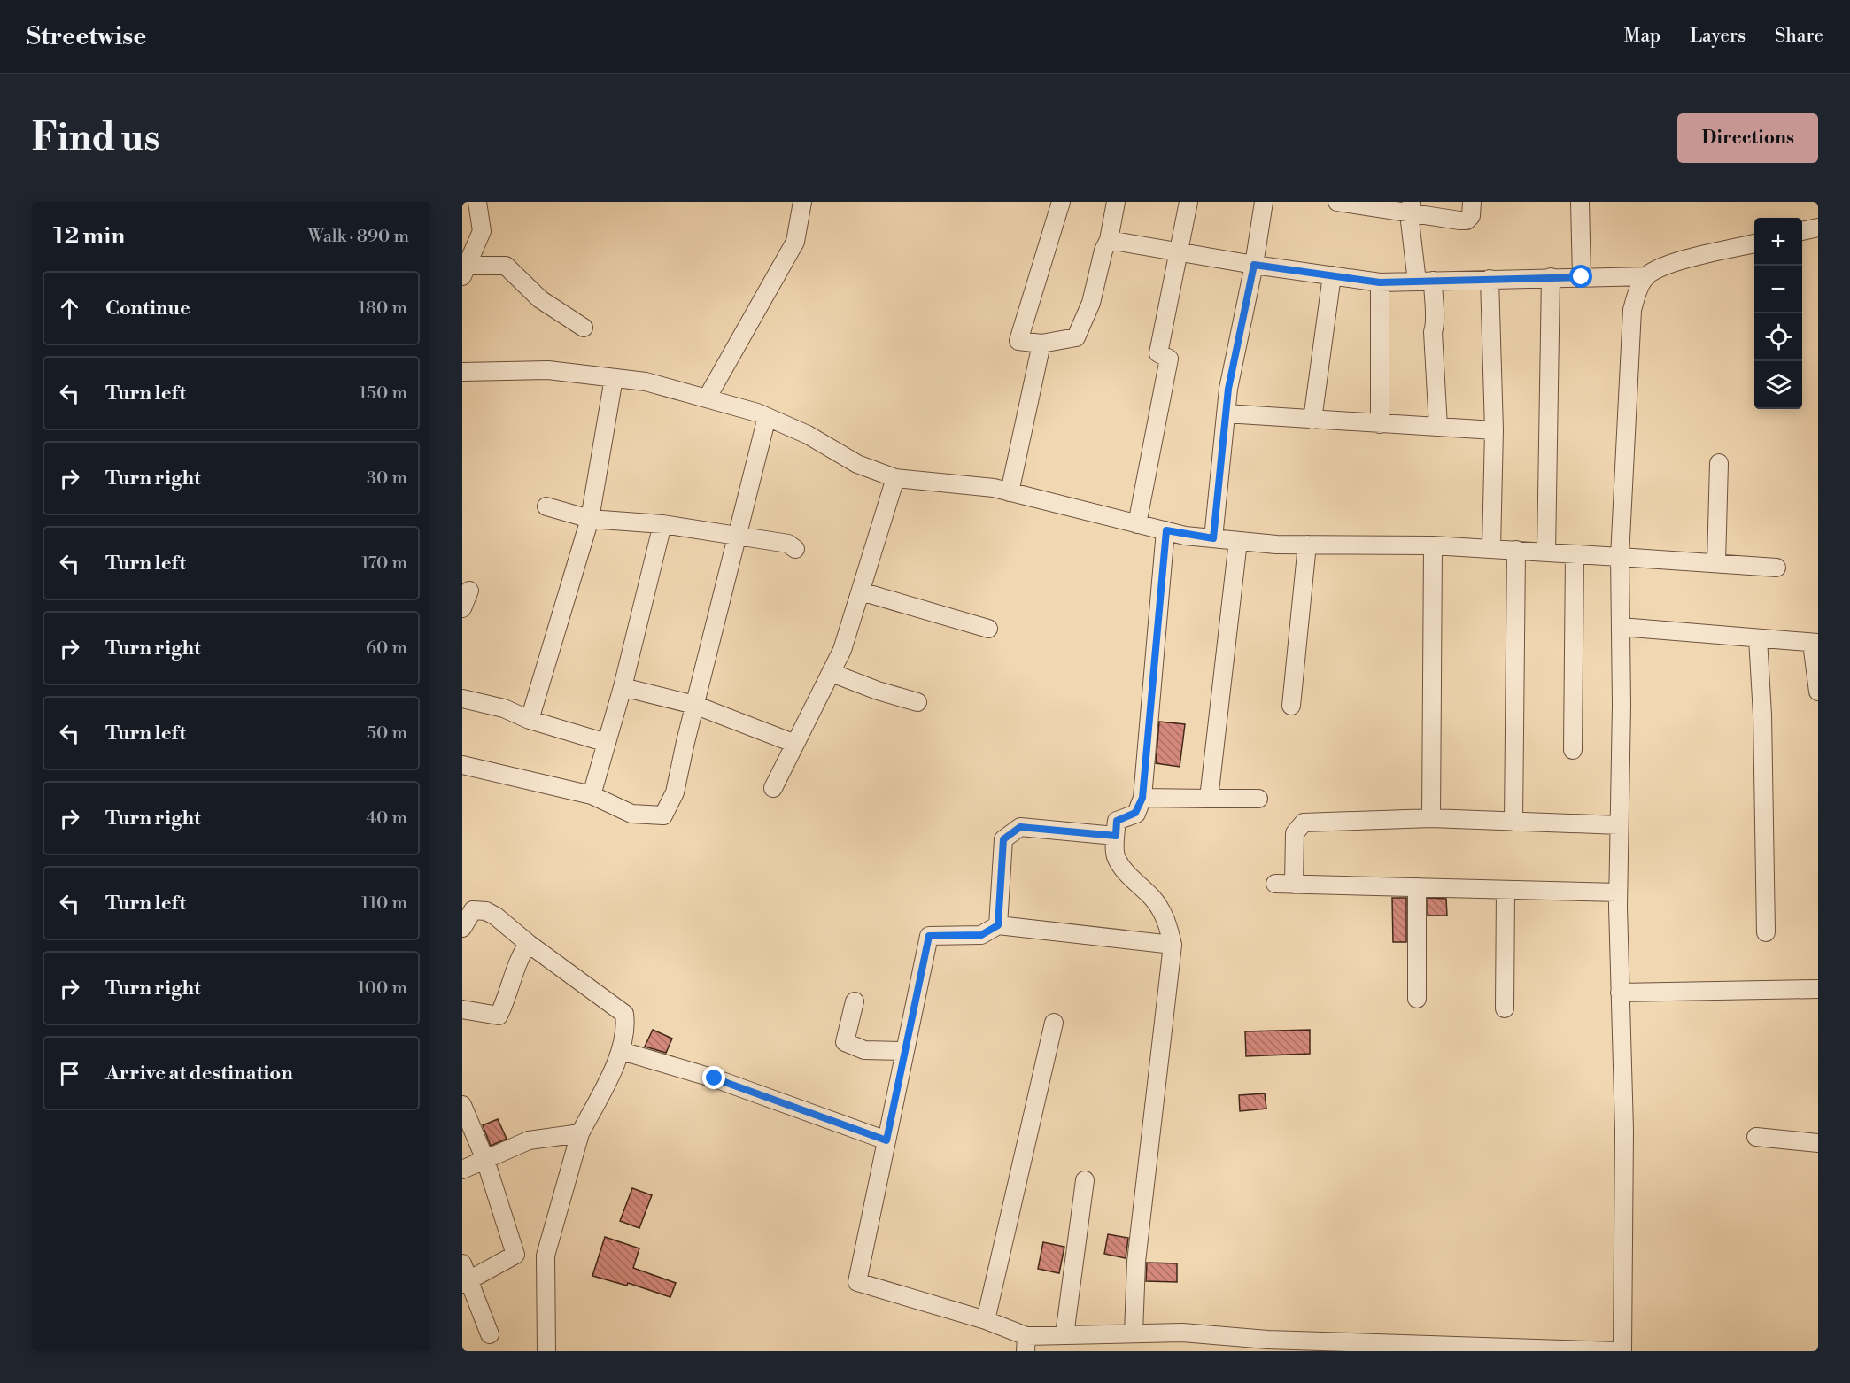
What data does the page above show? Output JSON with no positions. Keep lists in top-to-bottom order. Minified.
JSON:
{"page":{"header":"Streetwise","nav":["Map","Layers","Share"],"buttons":"Directions","title":"Find us","heading":["12 min","Walk · 890 m"],"map_buttons":["+","−"],"list":[["Continue","180 m"],["Turn left","150 m"],["Turn right","30 m"],["Turn left","170 m"],["Turn right","60 m"],["Turn left","50 m"],["Turn right","40 m"],["Turn left","110 m"],["Turn right","100 m"],"Arrive at destination"]}}
